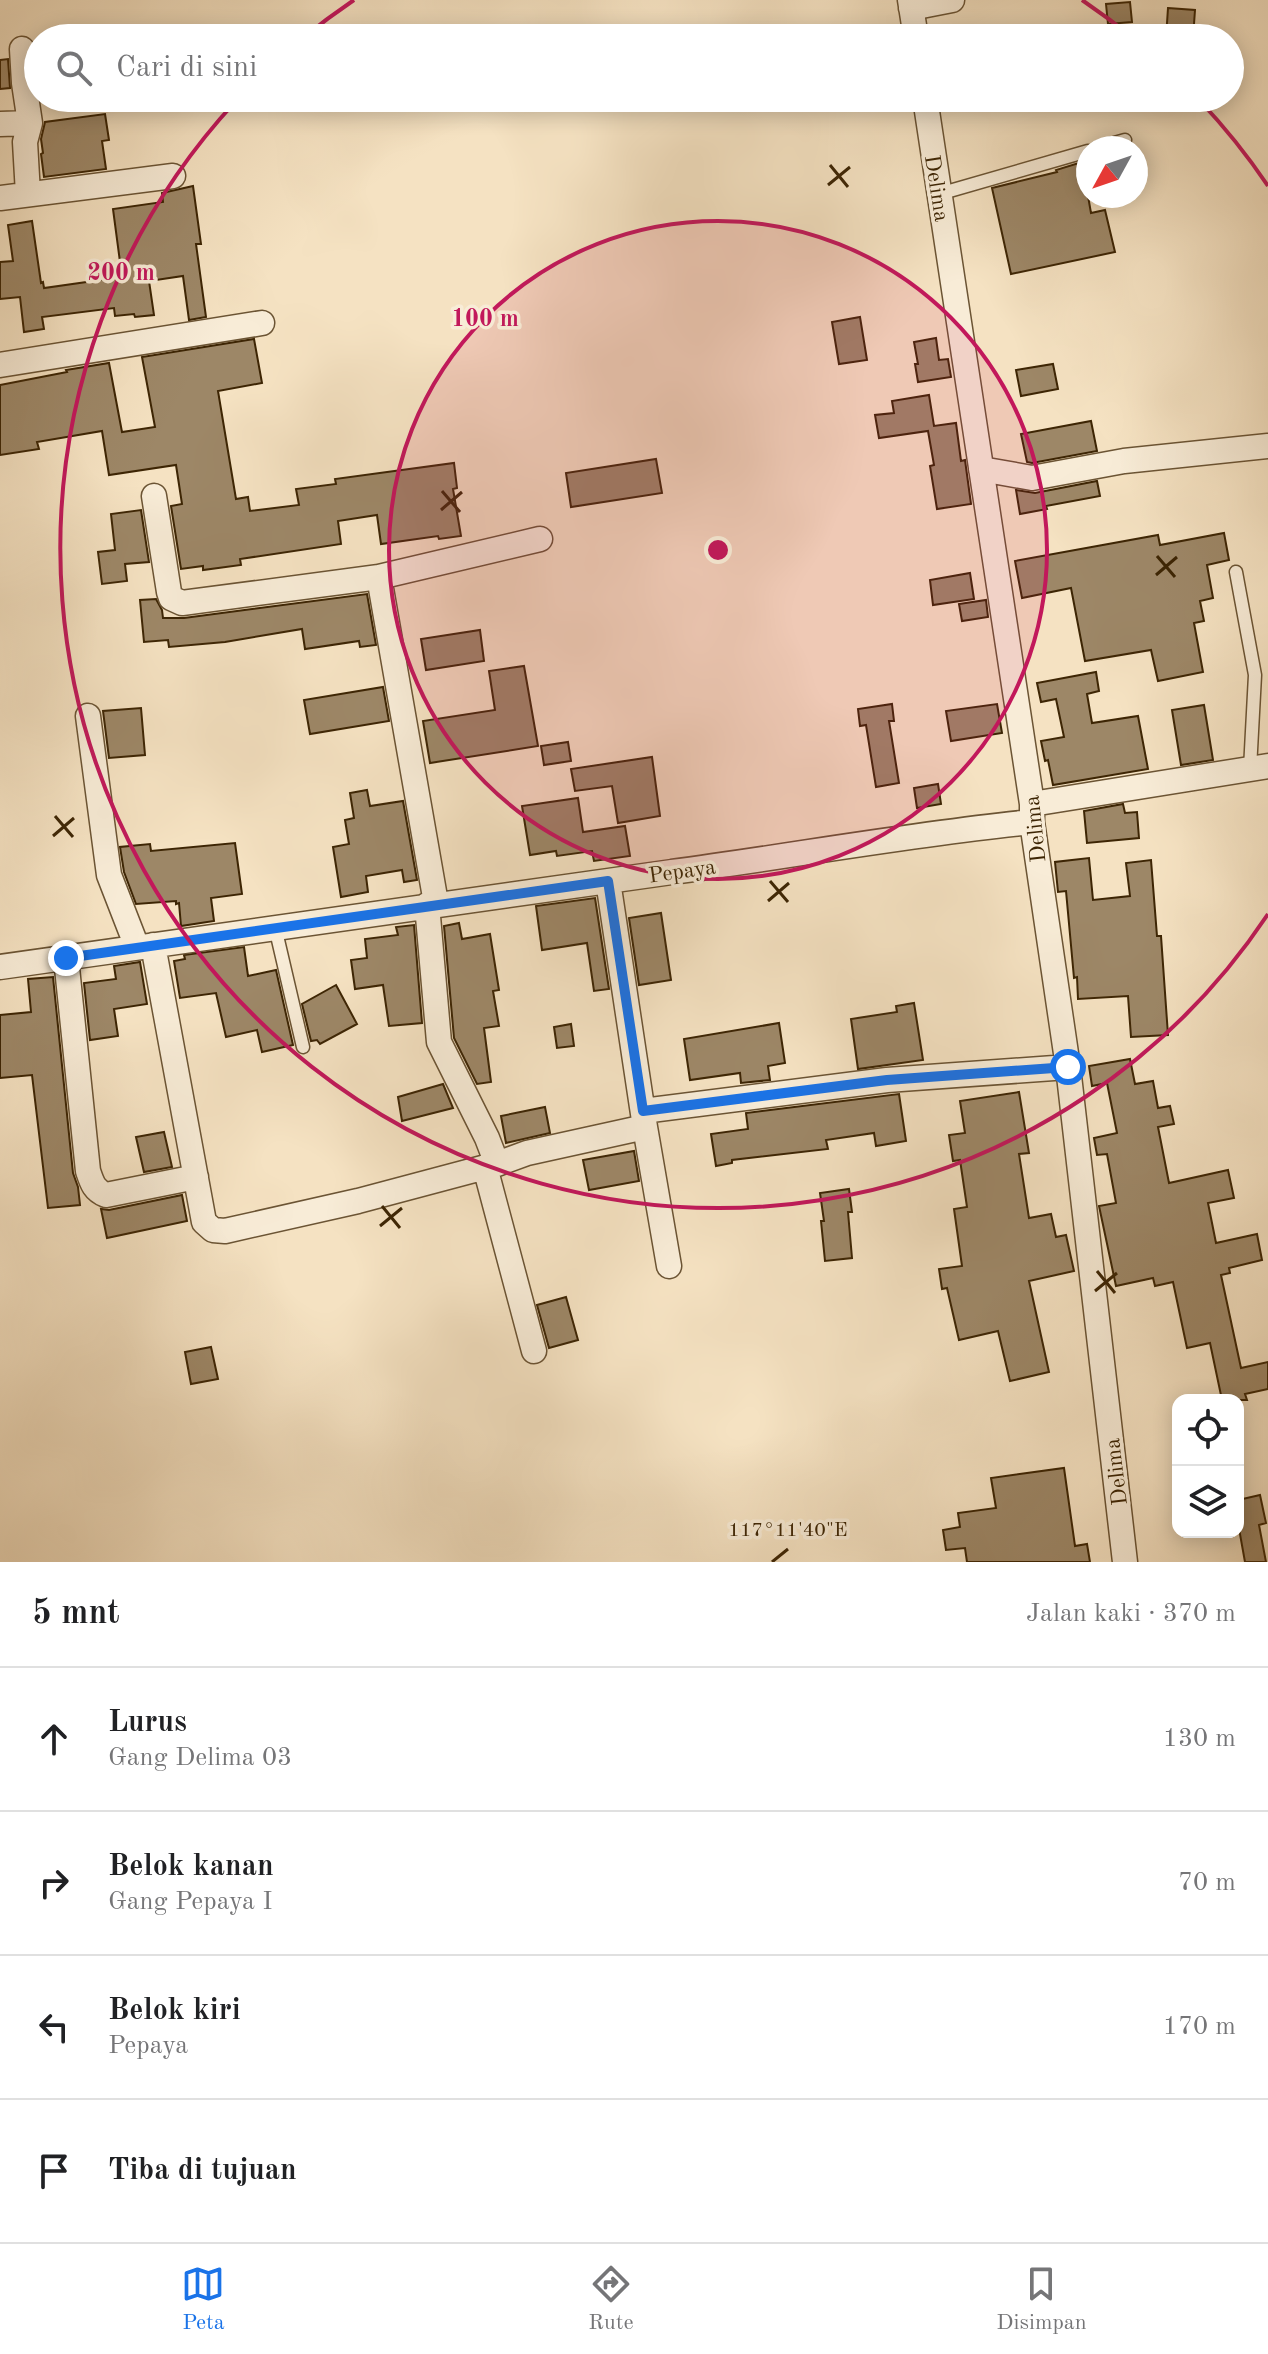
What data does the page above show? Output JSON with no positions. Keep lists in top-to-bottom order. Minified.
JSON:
{"streets":{"street":["Delima","Pepaya"]},"crossings":[["Delima","Pepaya"]],"north":"bottom left","page":{"search":"Cari di sini","heading":["5 mnt","Jalan kaki · 370 m"],"list":[["Lurus","Gang Delima 03","130 m"],["Belok kanan","Gang Pepaya I","70 m"],["Belok kiri","Pepaya","170 m"],"Tiba di tujuan"],"nav":["Peta","Rute","Disimpan"]},"coordinates":["117°11'40\"E"],"rings":["200 m","100 m"]}
